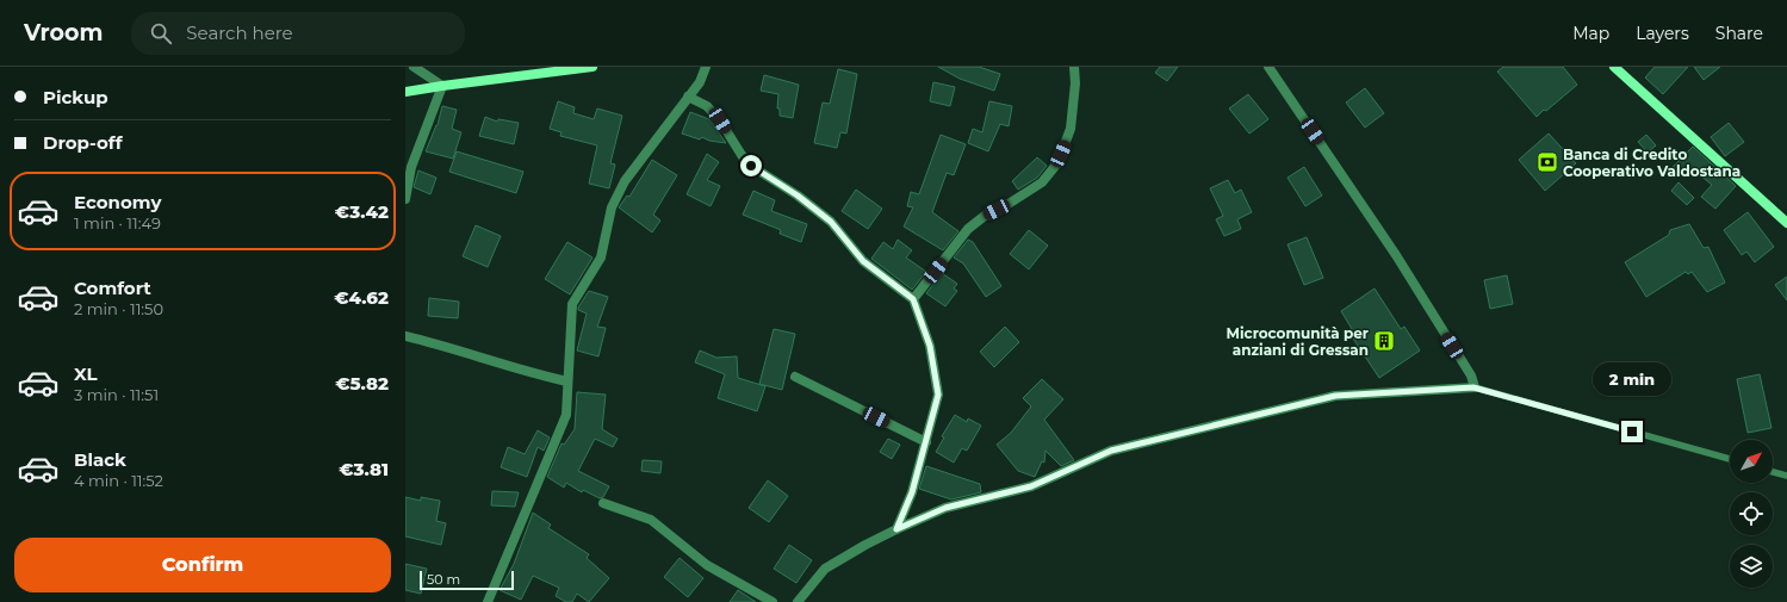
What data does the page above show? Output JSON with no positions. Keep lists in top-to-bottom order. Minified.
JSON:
{"places":{"bank":["Banca di Credito Cooperativo Valdostana"],"building":["Microcomunità per anziani di Gressan"]},"scale_bar":"50 m","north":"top right","page":{"header":"Vroom","search":"Search here","nav":["Map","Layers","Share"],"banner":["Pickup","Drop-off"],"list":[{"name":"Economy","note":"1 min · 11:49","value":"€3.42"},{"name":"Comfort","note":"2 min · 11:50","value":"€4.62"},{"name":"XL","note":"3 min · 11:51","value":"€5.82"},{"name":"Black","note":"4 min · 11:52","value":"€3.81"}],"bubble":"2 min","buttons":"Confirm","scale":"50 m"}}
